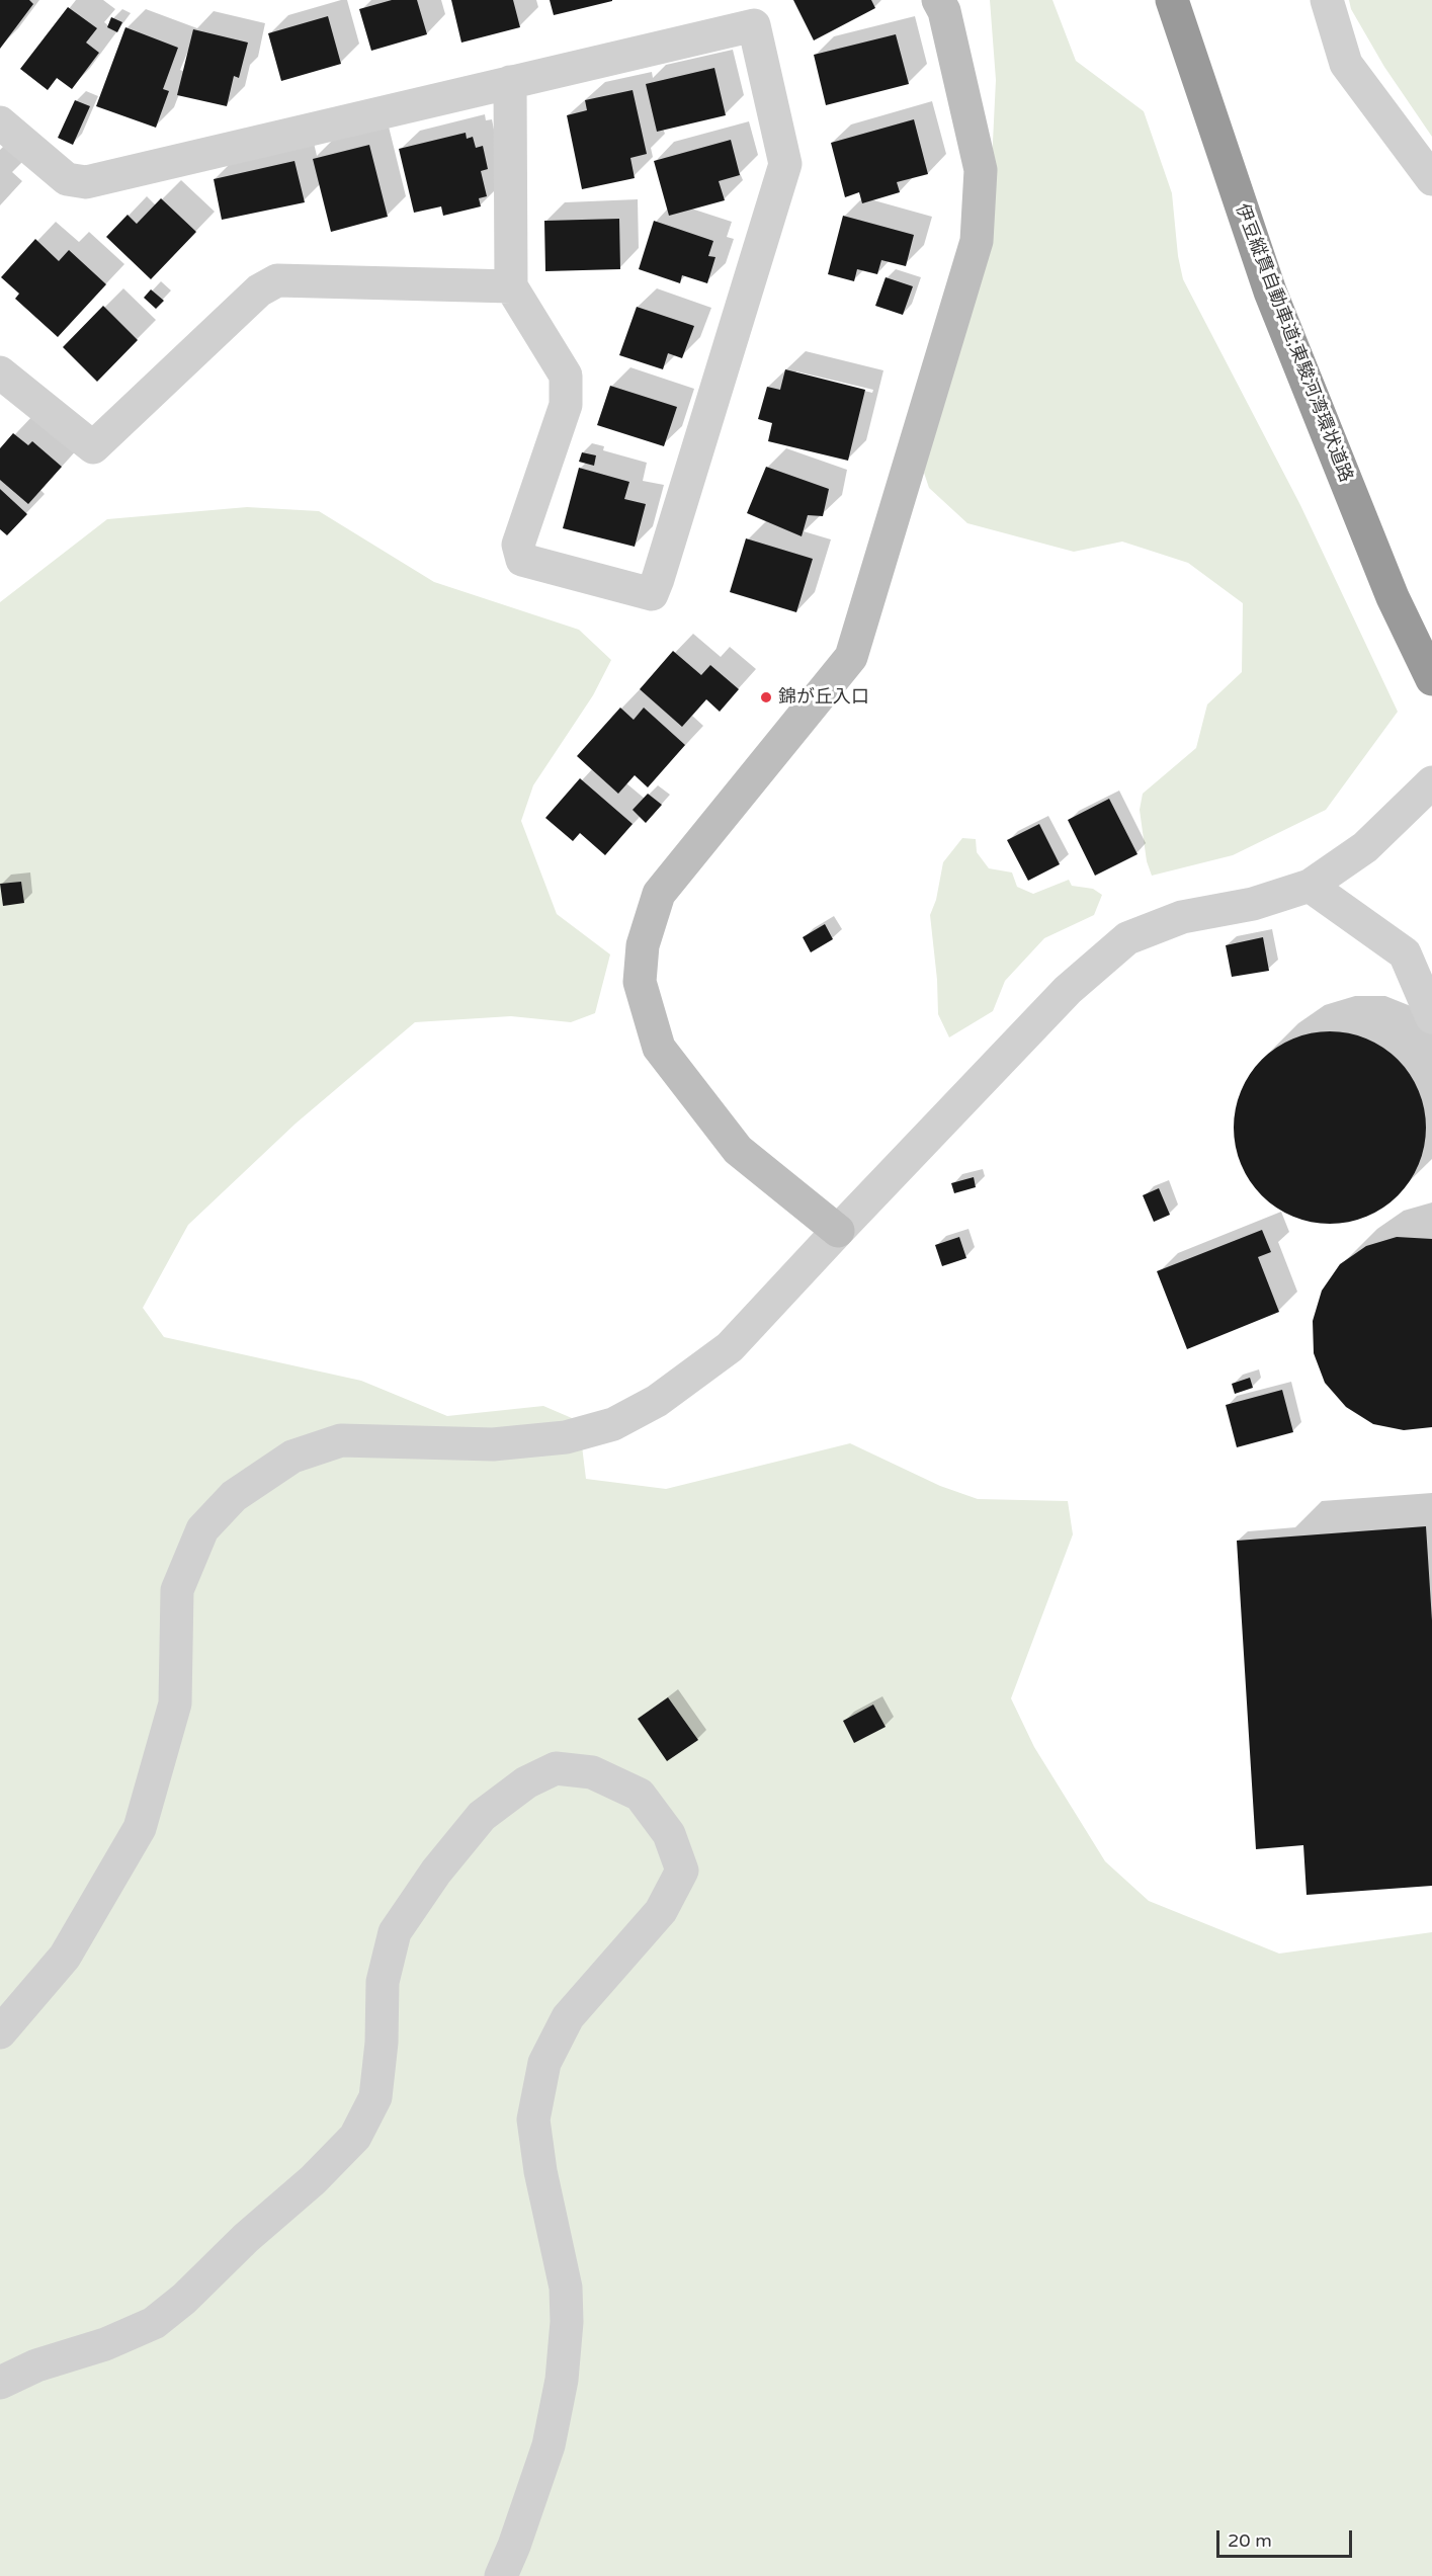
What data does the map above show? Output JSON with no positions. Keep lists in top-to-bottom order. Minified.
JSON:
{"streets":{"highway":["伊豆縦貫自動車道;東駿河湾環状道路"]},"places":["錦が丘入口"],"scale_bar":"20 m"}
